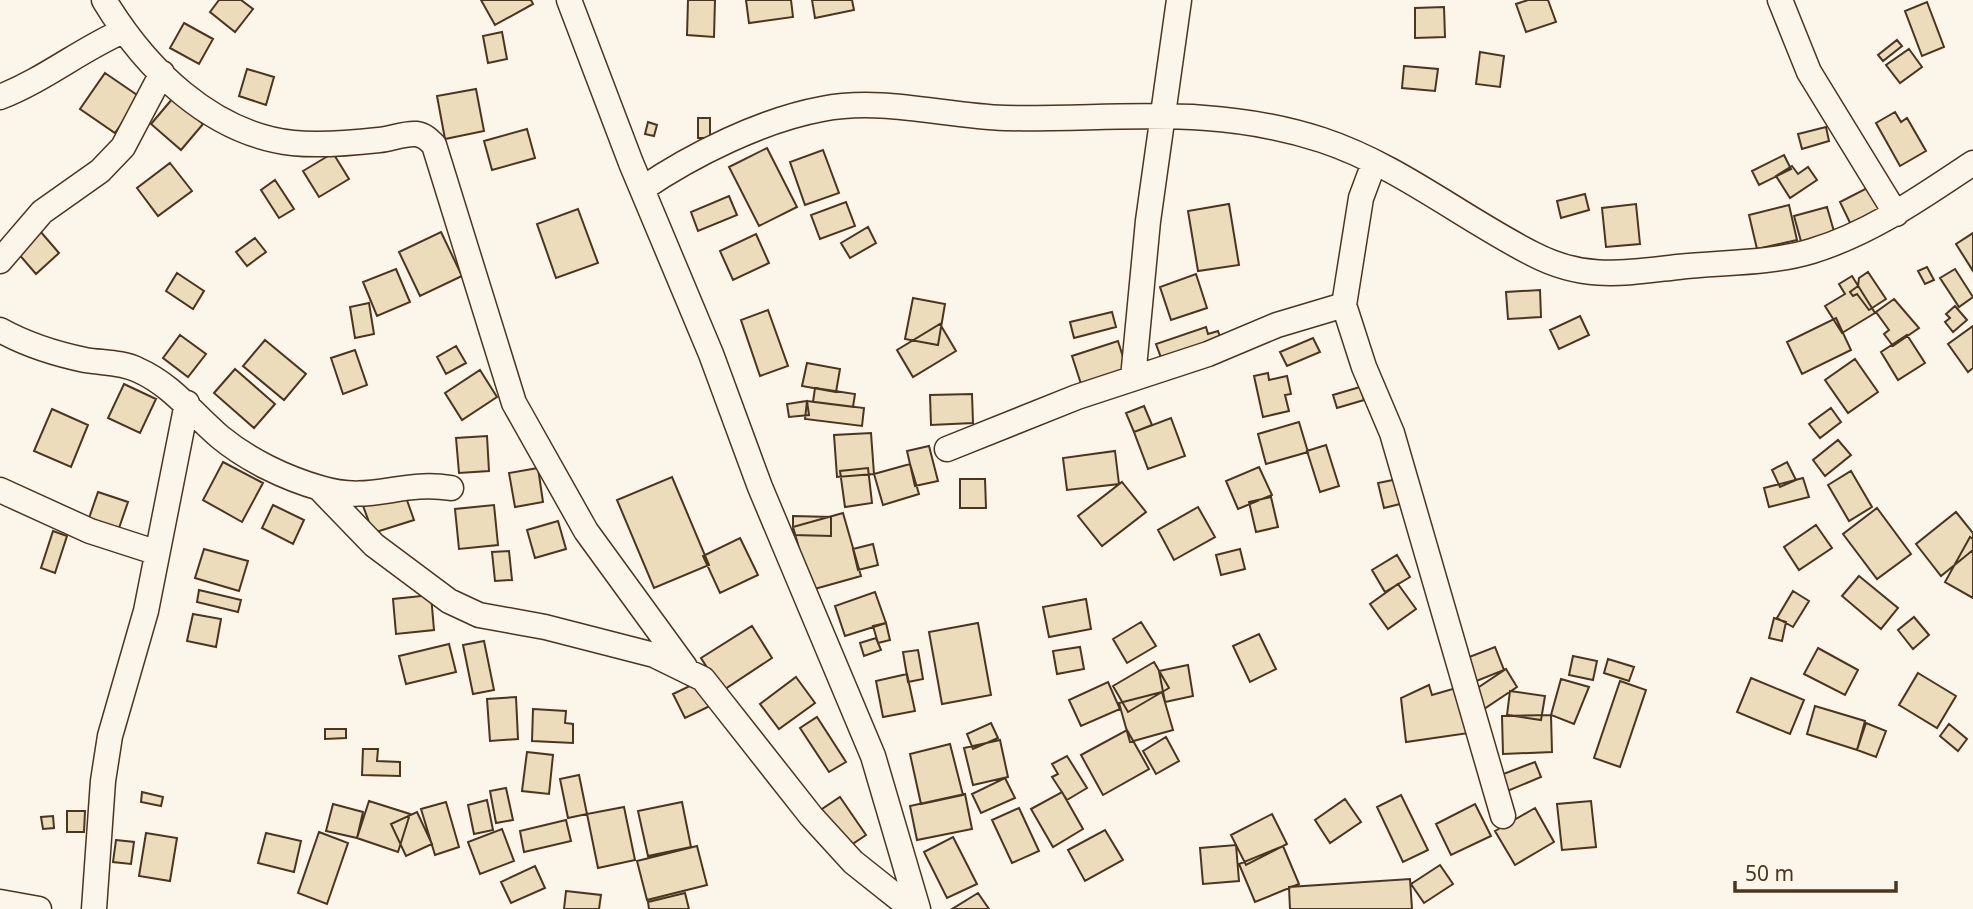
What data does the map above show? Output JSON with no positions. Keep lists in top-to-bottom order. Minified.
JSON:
{"scale_bar":"50 m"}
